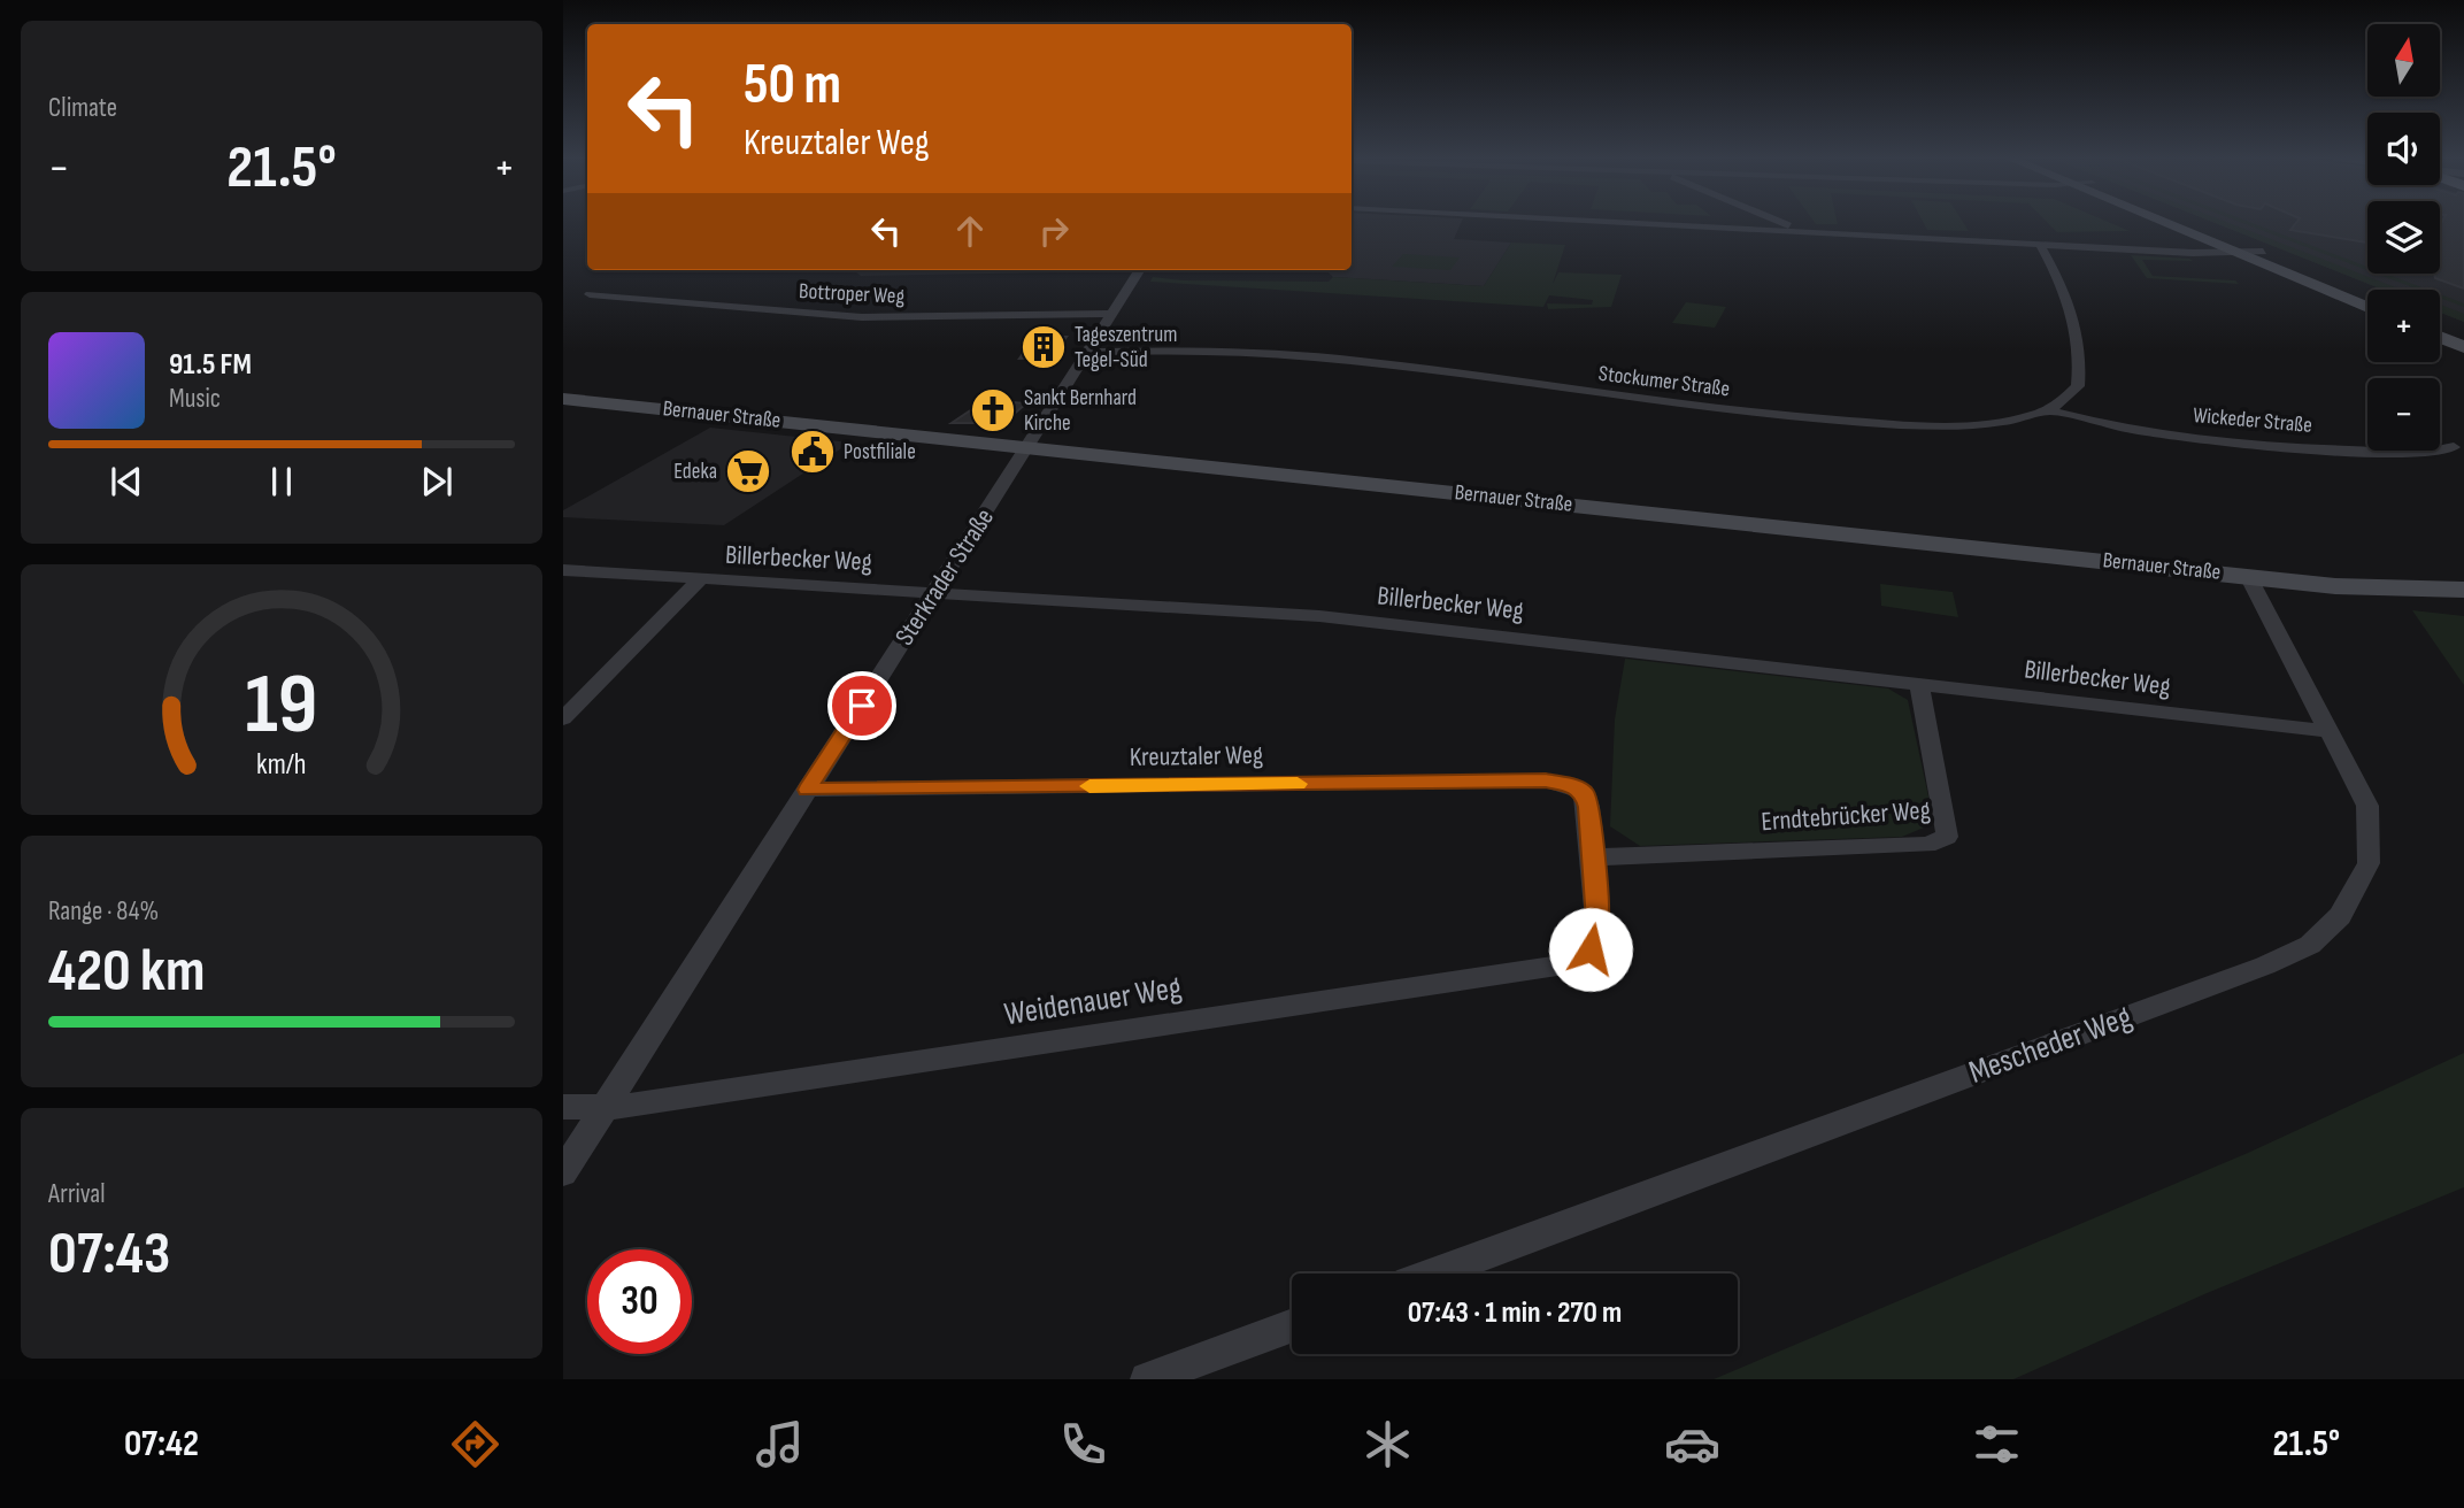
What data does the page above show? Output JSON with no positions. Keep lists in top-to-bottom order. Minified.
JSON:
{"streets":{"main road":["Bernauer Straße"],"street":["Bottroper Weg","Stockumer Straße","Wickeder Straße","Billerbecker Weg","Sterkrader Straße","Kreuztaler Weg","Erndtebrücker Weg","Weidenauer Weg","Mescheder Weg"]},"crossings":[["Bottroper Weg","Sterkrader Straße"],["Stockumer Straße","Wickeder Straße"],["Stockumer Straße","Sterkrader Straße"],["Bernauer Straße","Sterkrader Straße"],["Bernauer Straße","Mescheder Weg"],["Billerbecker Weg","Sterkrader Straße"],["Billerbecker Weg","Erndtebrücker Weg"],["Billerbecker Weg","Mescheder Weg"],["Sterkrader Straße","Kreuztaler Weg"],["Sterkrader Straße","Weidenauer Weg"],["Kreuztaler Weg","Erndtebrücker Weg"],["Kreuztaler Weg","Weidenauer Weg"],["Erndtebrücker Weg","Weidenauer Weg"]],"places":{"building":["Tageszentrum Tegel-Süd"],"church":["Sankt Bernhard Kirche"],"public building":["Postfiliale"],"supermarket":["Edeka"]},"north":"top","page":{"tile":["Climate",["Range · 84%","420 km"],["Arrival","07:43"]],"map_buttons":["+","−"],"turn":["50 m","Kreuztaler Weg"],"heat":["−","21.5°","+"],"song":["91.5 FM","Music"],"limit":"30","trip":"07:43 · 1 min · 270 m","tabs":["07:42","21.5°"],"gauge":["19","km/h"]}}
